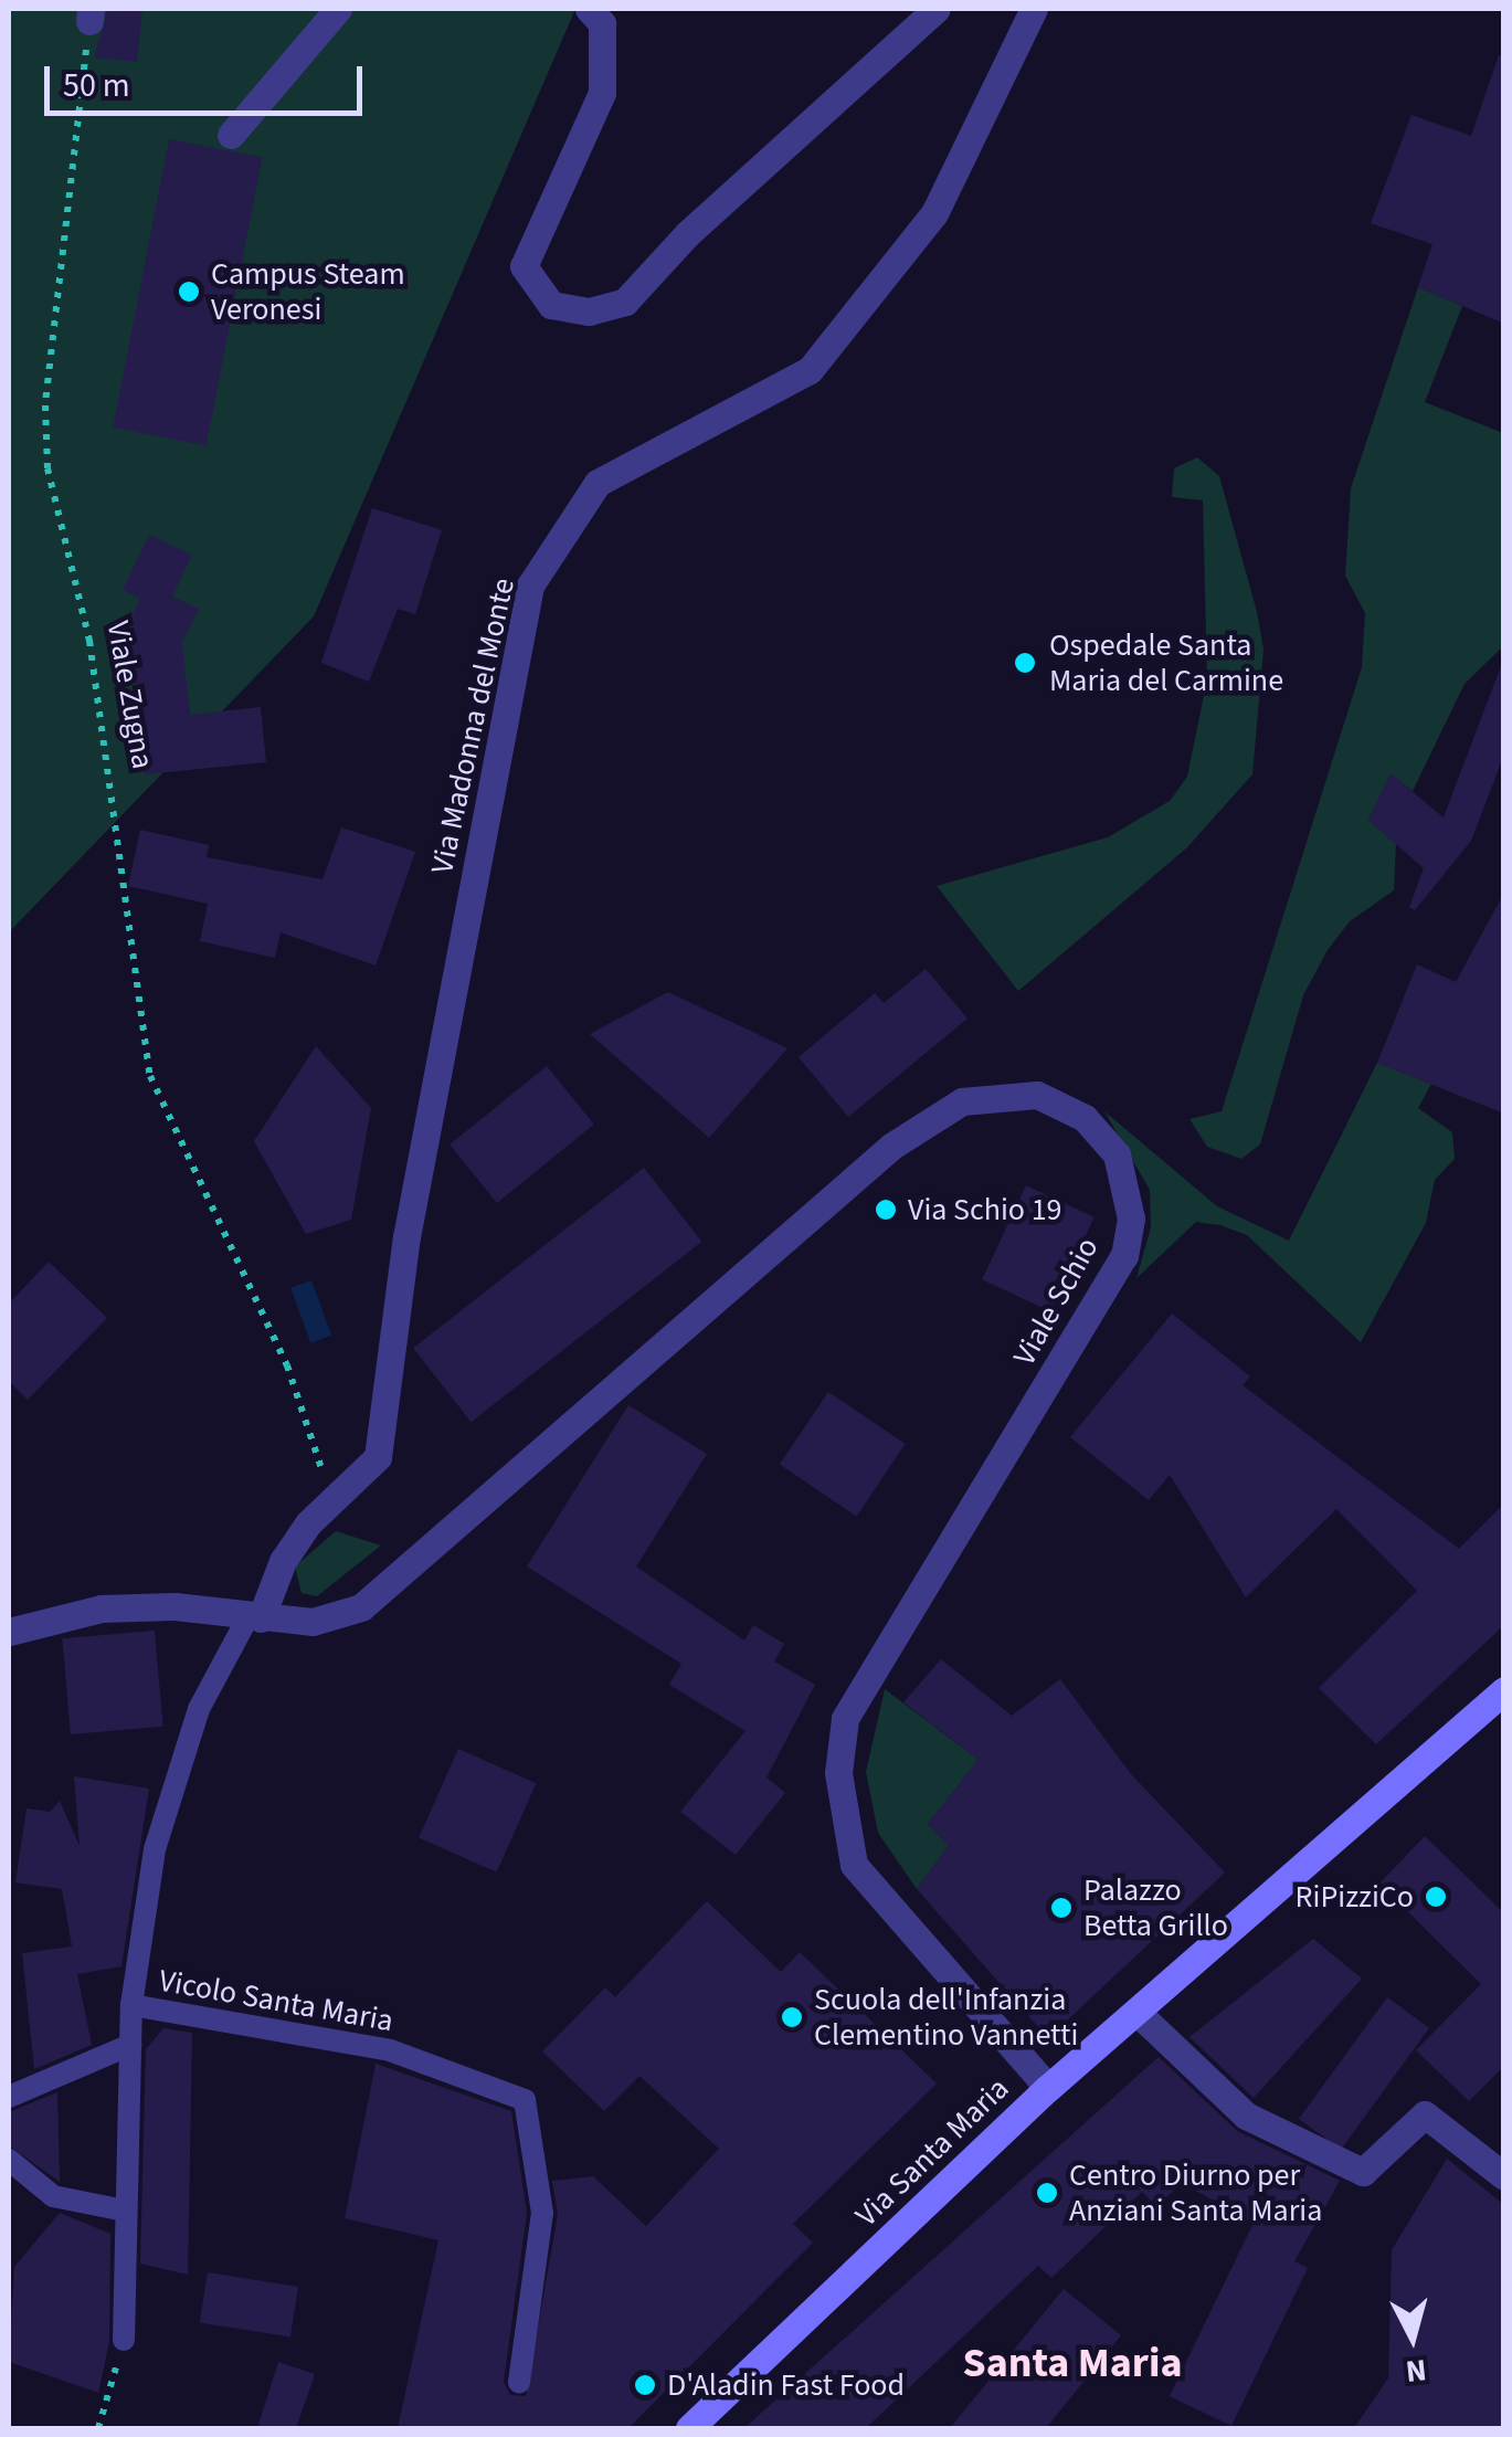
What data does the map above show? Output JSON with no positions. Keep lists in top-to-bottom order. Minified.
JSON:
{"streets":{"main road":["Via Santa Maria"],"street":["Via Madonna del Monte","Viale Schio"],"lane":["Vicolo Santa Maria"],"path":["Viale Zugna"]},"crossings":[["Viale Zugna","Via Madonna del Monte"],["Via Madonna del Monte","Viale Schio"],["Via Madonna del Monte","Vicolo Santa Maria"],["Viale Schio","Vicolo Santa Maria"],["Viale Schio","Via Santa Maria"]],"districts":["Santa Maria"],"places":["Campus Steam Veronesi","Ospedale Santa Maria del Carmine","Via Schio 19","RiPizziCo","Palazzo Betta Grillo","Scuola dell'Infanzia Clementino Vannetti","Centro Diurno per Anziani Santa Maria","D'Aladin Fast Food"],"scale_bar":"50 m","north":"bottom"}
